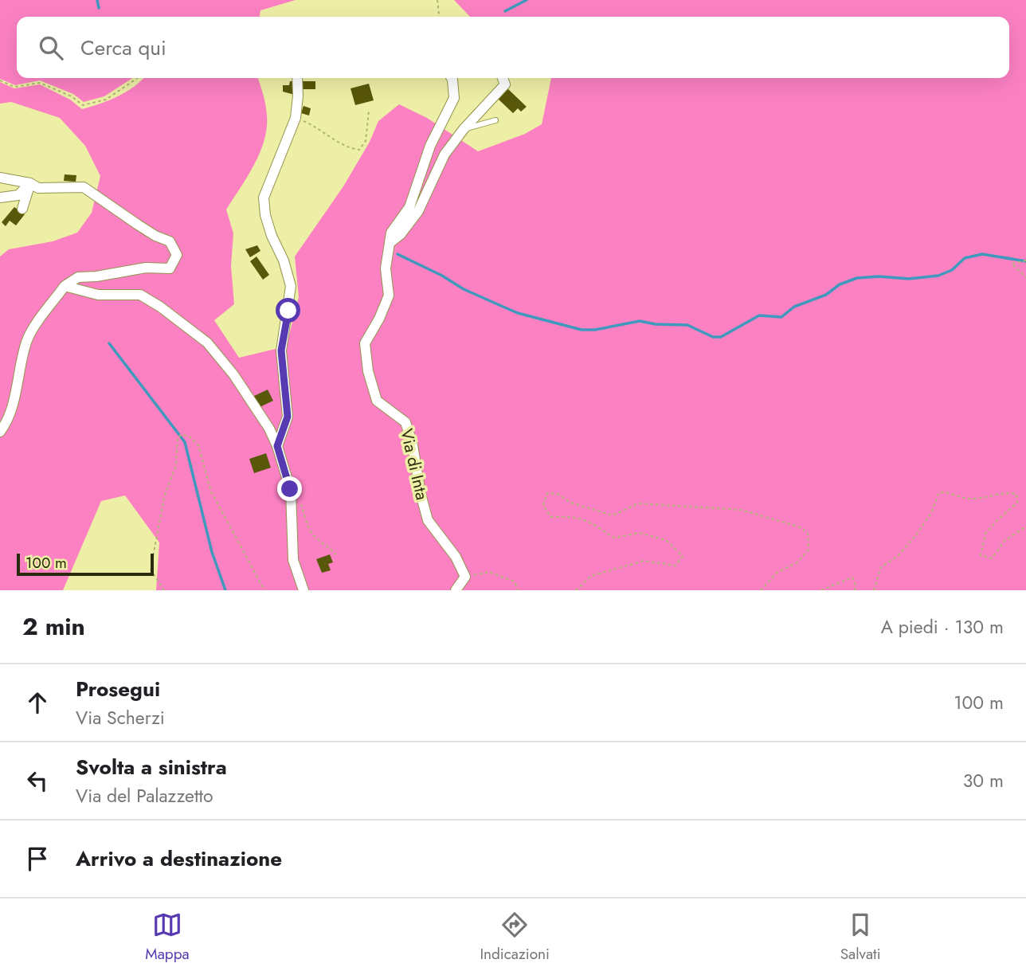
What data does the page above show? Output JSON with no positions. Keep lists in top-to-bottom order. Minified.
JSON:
{"streets":{"street":["Via di Inta"]},"scale_bar":"100 m","page":{"search":"Cerca qui","scale":"100 m","heading":["2 min","A piedi · 130 m"],"list":[["Prosegui","Via Scherzi","100 m"],["Svolta a sinistra","Via del Palazzetto","30 m"],"Arrivo a destinazione"],"nav":["Mappa","Indicazioni","Salvati"]}}
